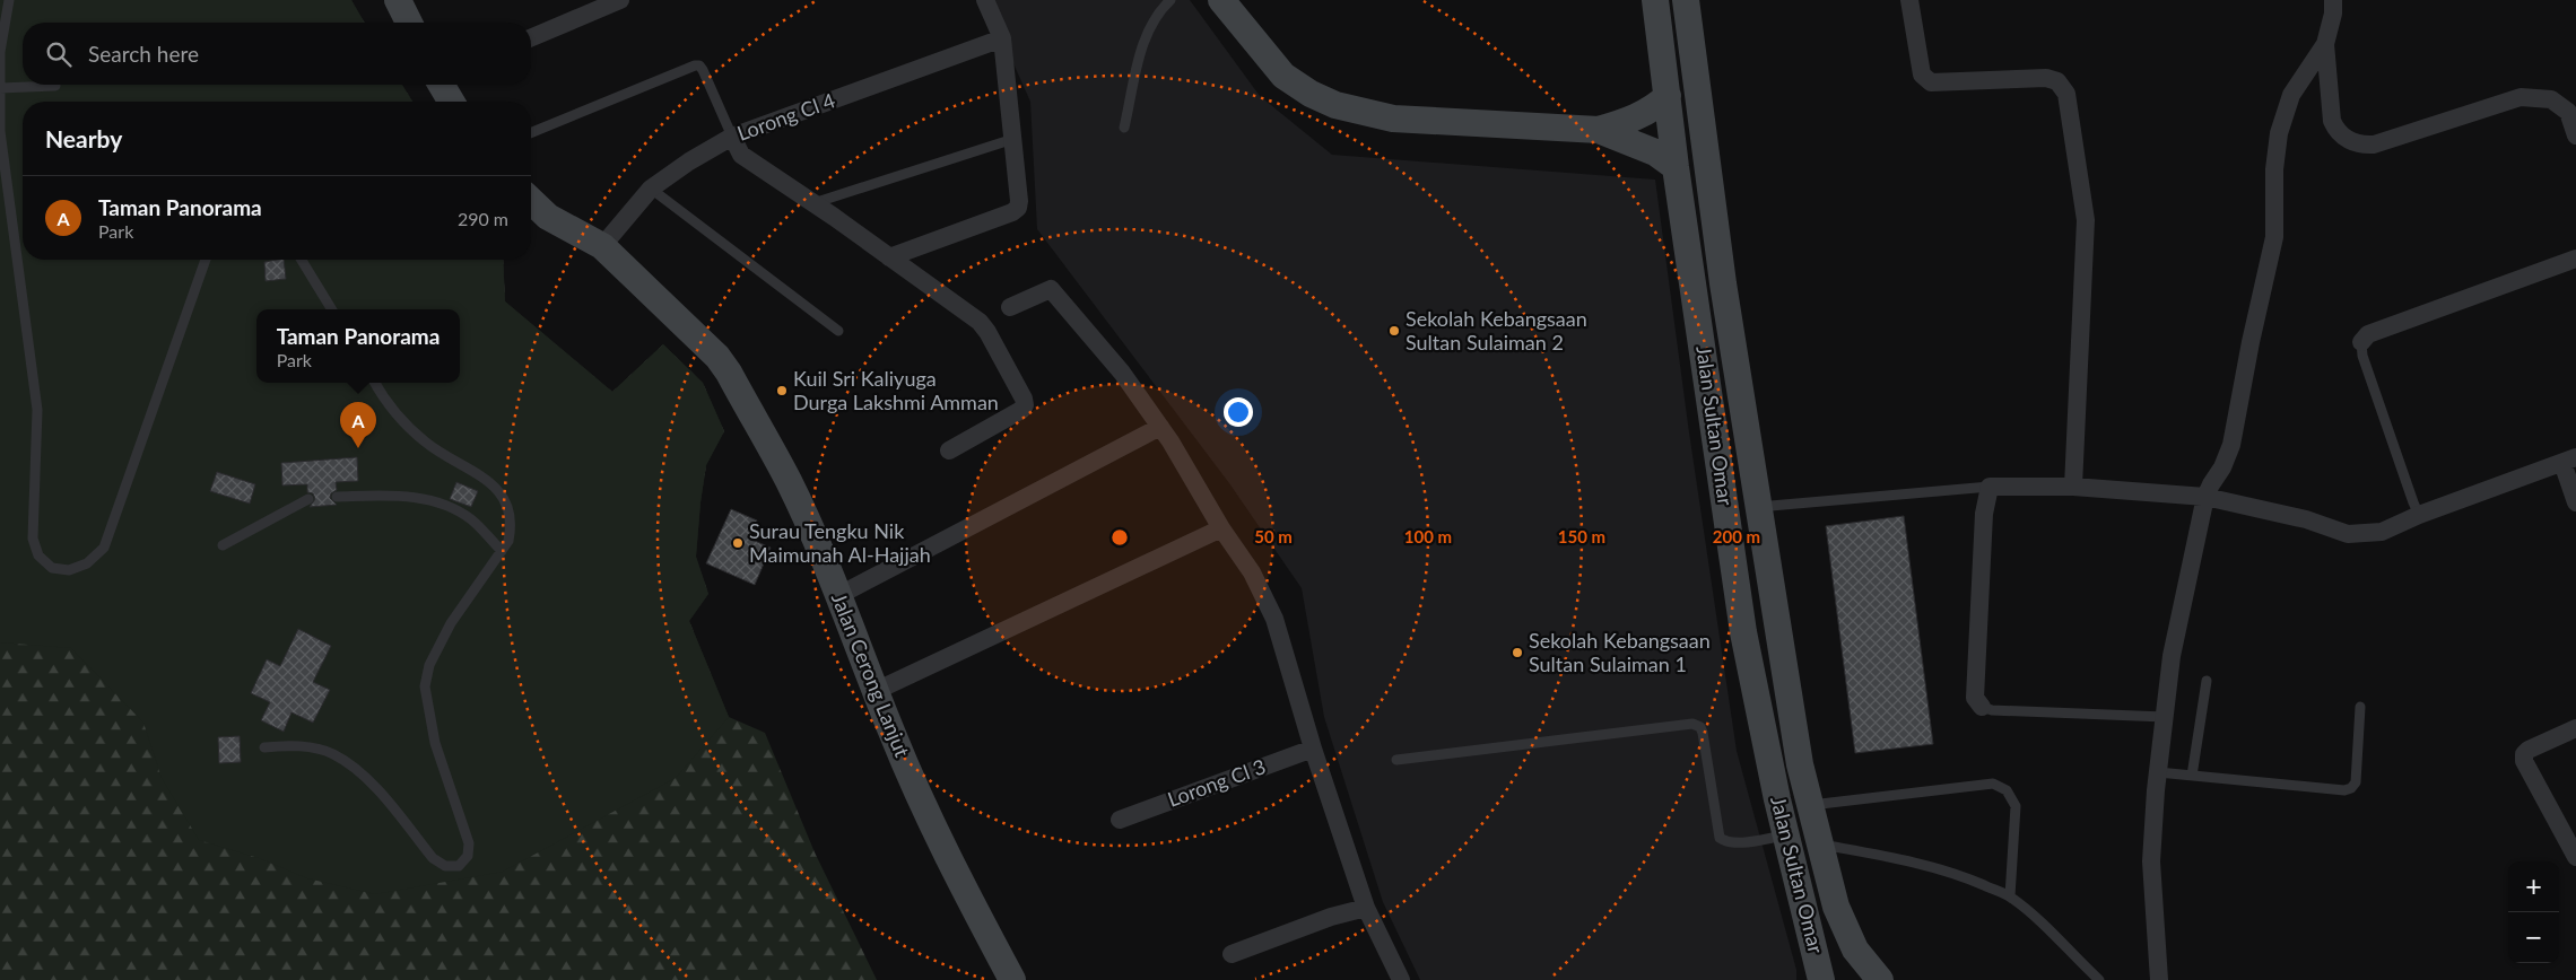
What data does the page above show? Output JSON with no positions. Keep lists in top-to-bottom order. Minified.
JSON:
{"streets":{"main road":["Jalan Sultan Omar","Jalan Cerong Lanjut"],"street":["Lorong Cl 4","Lorong Cl 3"]},"crossings":[["Lorong Cl 4","Jalan Cerong Lanjut"]],"places":["Sekolah Kebangsaan Sultan Sulaiman 2","Kuil Sri Kaliyuga Durga Lakshmi Amman","Surau Tengku Nik Maimunah Al-Hajjah","Sekolah Kebangsaan Sultan Sulaiman 1"],"page":{"search":"Search here","heading":"Nearby","list":[{"mark":"A","name":"Taman Panorama","note":"Park","value":"290 m"}],"popup":["Taman Panorama","Park"],"pins":"A","map_buttons":["+","−"]},"rings":["50 m","100 m","150 m","200 m"]}
